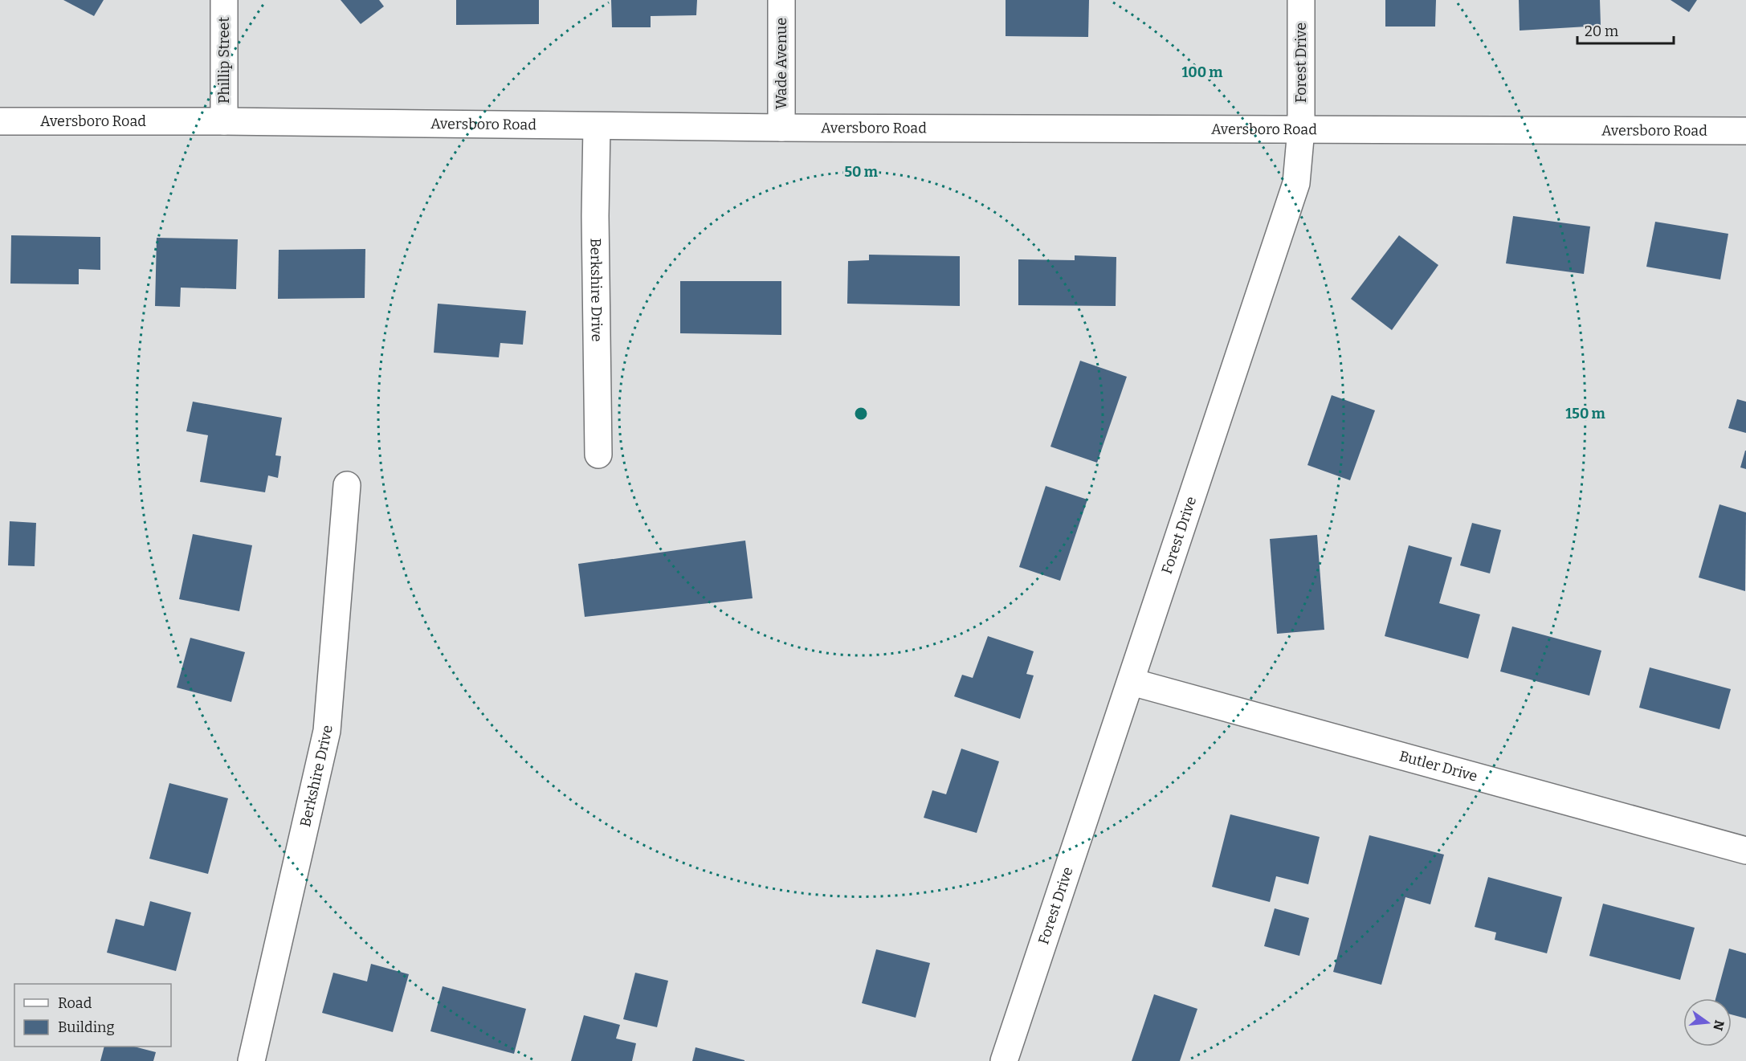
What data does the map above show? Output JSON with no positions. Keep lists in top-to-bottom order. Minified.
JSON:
{"streets":{"street":["Phillip Street","Forest Drive","Wade Avenue","Aversboro Road","Berkshire Drive","Butler Drive"]},"crossings":[["Phillip Street","Aversboro Road"],["Forest Drive","Aversboro Road"],["Forest Drive","Butler Drive"],["Wade Avenue","Aversboro Road"],["Aversboro Road","Berkshire Drive"]],"legend":["Road","Building"],"scale_bar":"20 m","north":"right","rings":["100 m","50 m","150 m"]}
